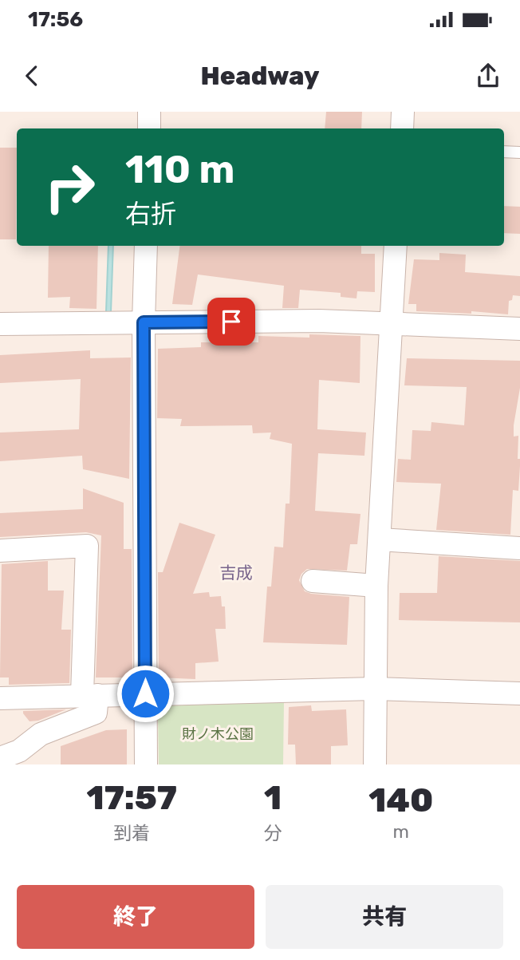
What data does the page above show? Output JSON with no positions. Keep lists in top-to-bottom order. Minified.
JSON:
{"districts":["吉成"],"parks":["財ノ木公園"],"page":{"status":"17:56","header":"Headway","turn":["110 m","右折"],"eta":["17:57","到着","1","分","140","m"],"buttons":["終了","共有"]}}
